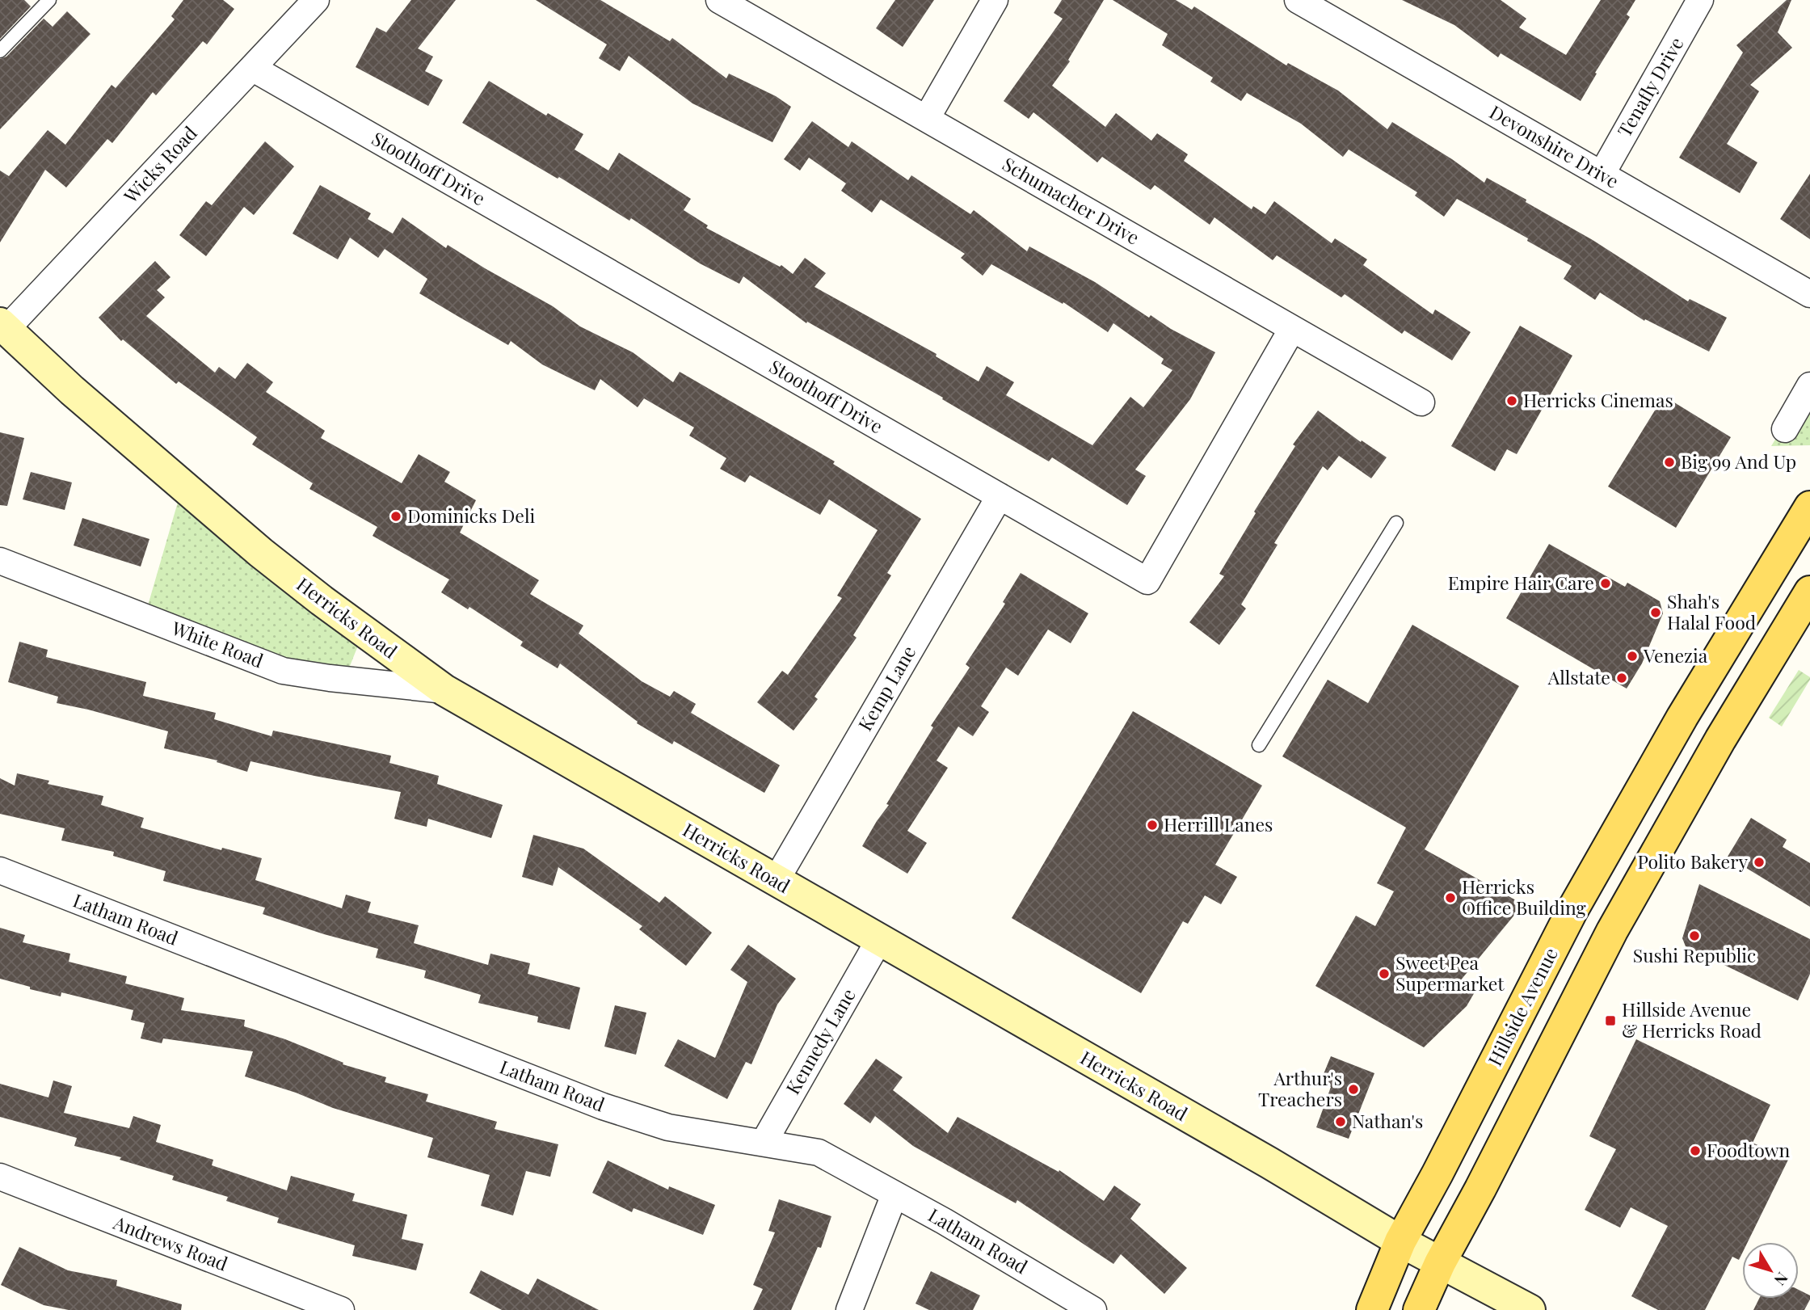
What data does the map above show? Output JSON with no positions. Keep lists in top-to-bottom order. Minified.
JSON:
{"streets":{"main road":["Herricks Road","Hillside Avenue"],"street":["Tenafly Drive","Devonshire Drive","Wicks Road","Stoothoff Drive","Schumacher Drive","White Road","Kemp Lane","Latham Road","Kennedy Lane","Andrews Road"]},"crossings":[["Tenafly Drive","Devonshire Drive"],["Wicks Road","Stoothoff Drive"],["Wicks Road","Herricks Road"],["Stoothoff Drive","Schumacher Drive"],["Stoothoff Drive","Kemp Lane"],["Herricks Road","White Road"],["Herricks Road","Kemp Lane"],["Herricks Road","Hillside Avenue"],["Herricks Road","Kennedy Lane"],["Latham Road","Kennedy Lane"]],"places":{"other":["Herricks Cinemas","Big 99 And Up","Dominicks Deli","Empire Hair Care","Shah's Halal Food","Venezia","Allstate","Herrill Lanes","Polito Bakery","Herricks Office Building","Sushi Republic","Sweet Pea Supermarket","Arthur's Treachers","Nathan's","Foodtown"],"transit":["Hillside Avenue & Herricks Road"]},"north":"bottom right"}
